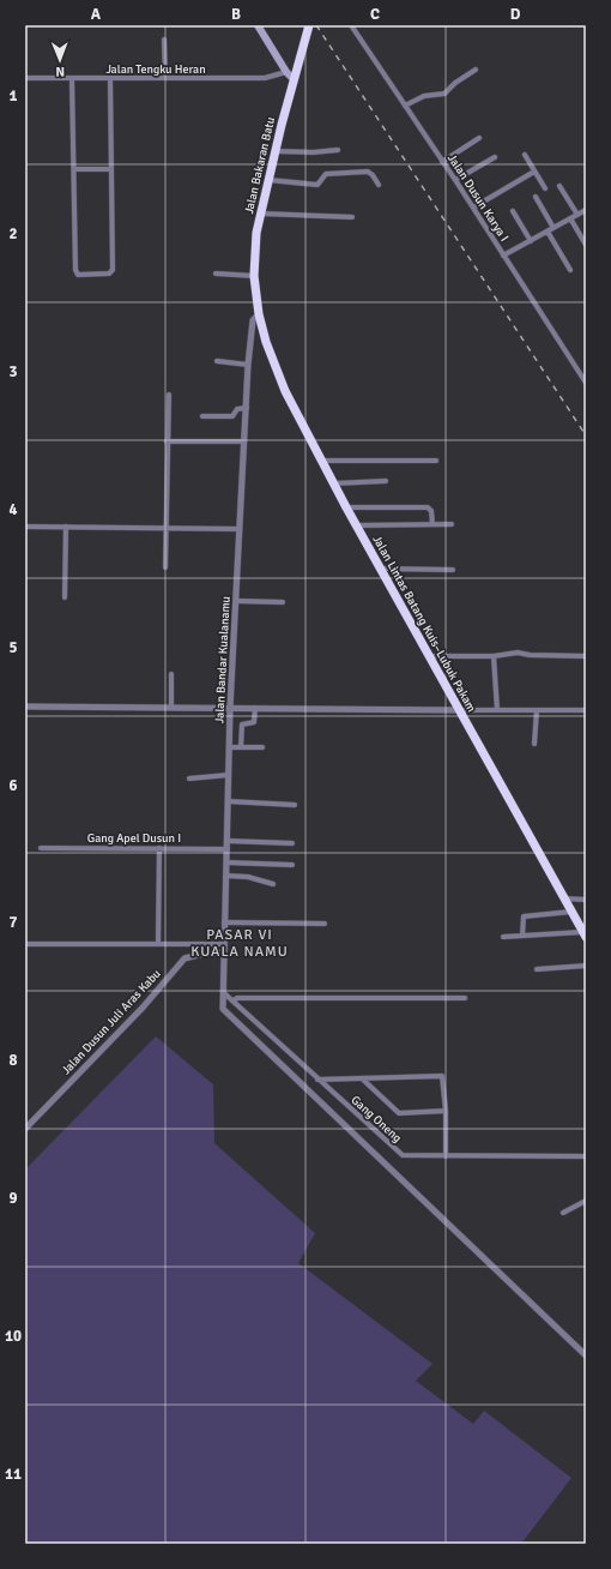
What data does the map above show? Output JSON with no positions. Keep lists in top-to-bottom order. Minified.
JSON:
{"streets":{"highway":["Jalan Bakaran Batu","Jalan Lintas Batang Kuis–Lubuk Pakam"],"street":["Jalan Tengku Heran","Jalan Dusun Karya I","Jalan Bandar Kualanamu","Gang Apel Dusun I","Jalan Dusun Juli Aras Kabu","Gang Oneng"]},"crossings":[["Jalan Bakaran Batu","Jalan Lintas Batang Kuis–Lubuk Pakam"],["Jalan Bakaran Batu","Jalan Bandar Kualanamu"],["Jalan Lintas Batang Kuis–Lubuk Pakam","Jalan Bandar Kualanamu"],["Jalan Bandar Kualanamu","Gang Apel Dusun I"],["Jalan Bandar Kualanamu","Jalan Dusun Juli Aras Kabu"],["Jalan Bandar Kualanamu","Gang Oneng"]],"districts":["PASAR VI KUALA NAMU"],"north":"bottom","grid":{"columns":["A","B","C","D"],"rows":["1","2","3","4","5","6","7","8","9","10","11"]}}
